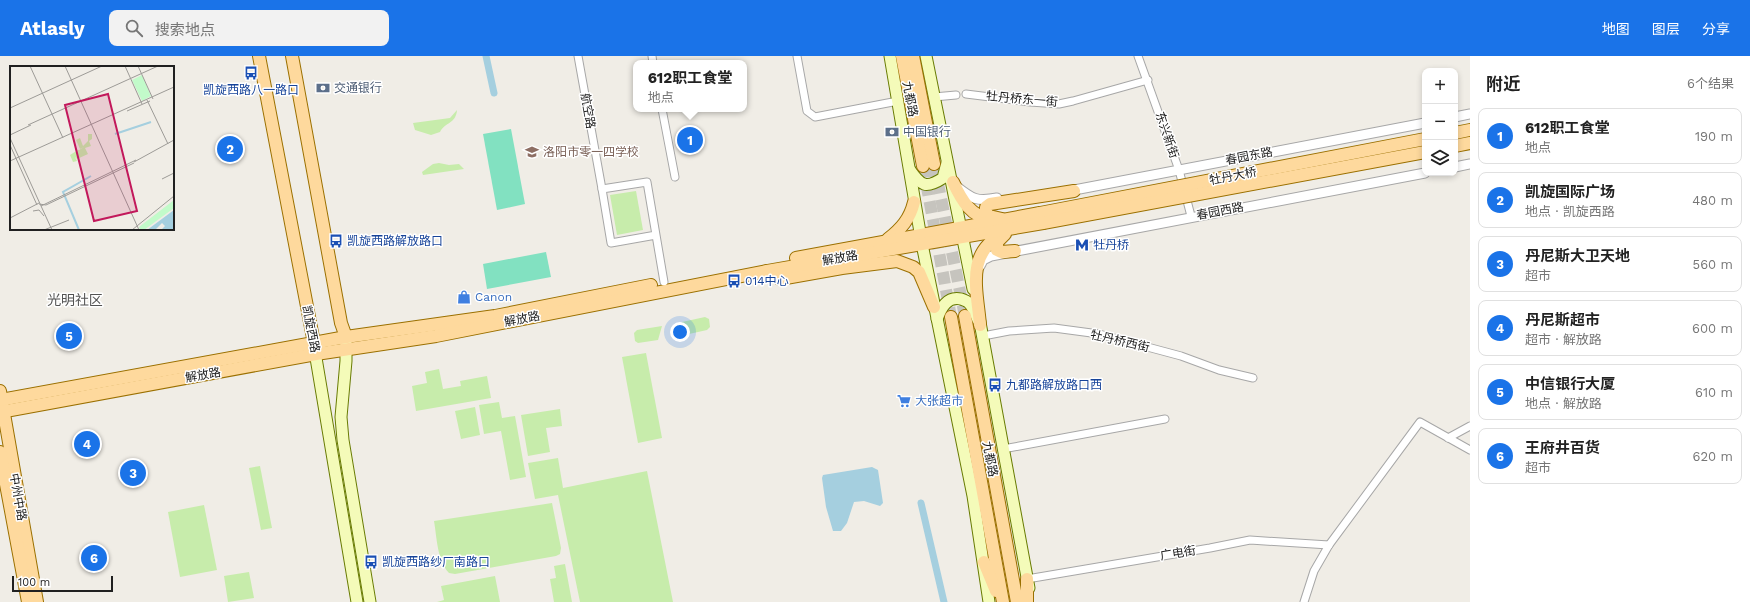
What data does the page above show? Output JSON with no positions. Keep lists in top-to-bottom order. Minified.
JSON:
{"streets":{"main road":["九都路","牡丹大桥","解放路","凯旋西路","中州中路"],"street":["牡丹桥东一街","航空路","东兴新街","春园东路","春园西路","牡丹桥西街","广电街"]},"crossings":[["牡丹桥东一街","东兴新街"],["东兴新街","春园东路"],["东兴新街","春园西路"],["牡丹大桥","解放路"],["解放路","凯旋西路"],["解放路","中州中路"]],"districts":["光明社区"],"places":{"bus stop":["凯旋西路八一路口","凯旋西路解放路口","014中心","九都路解放路口西","凯旋西路纱厂南路口"],"bank":["交通银行","中国银行"],"school or university":["洛阳市零一四学校"],"metro station":["牡丹桥"],"shop":["Canon"],"supermarket":["大张超市"]},"scale_bar":"100 m","page":{"header":"Atlasly","search":"搜索地点","nav":["地图","图层","分享"],"heading":["附近","6个结果"],"popup":["612职工食堂","地点"],"map_buttons":["+","−"],"list":[{"mark":"1","name":"612职工食堂","note":"地点","value":"190 m"},{"mark":"2","name":"凯旋国际广场","note":"地点 · 凯旋西路","value":"480 m"},{"mark":"3","name":"丹尼斯大卫天地","note":"超市","value":"560 m"},{"mark":"4","name":"丹尼斯超市","note":"超市 · 解放路","value":"600 m"},{"mark":"5","name":"中信银行大厦","note":"地点 · 解放路","value":"610 m"},{"mark":"6","name":"王府井百货","note":"超市","value":"620 m"}],"pins":["1","2","5","4","3","6"],"scale":"100 m"}}
